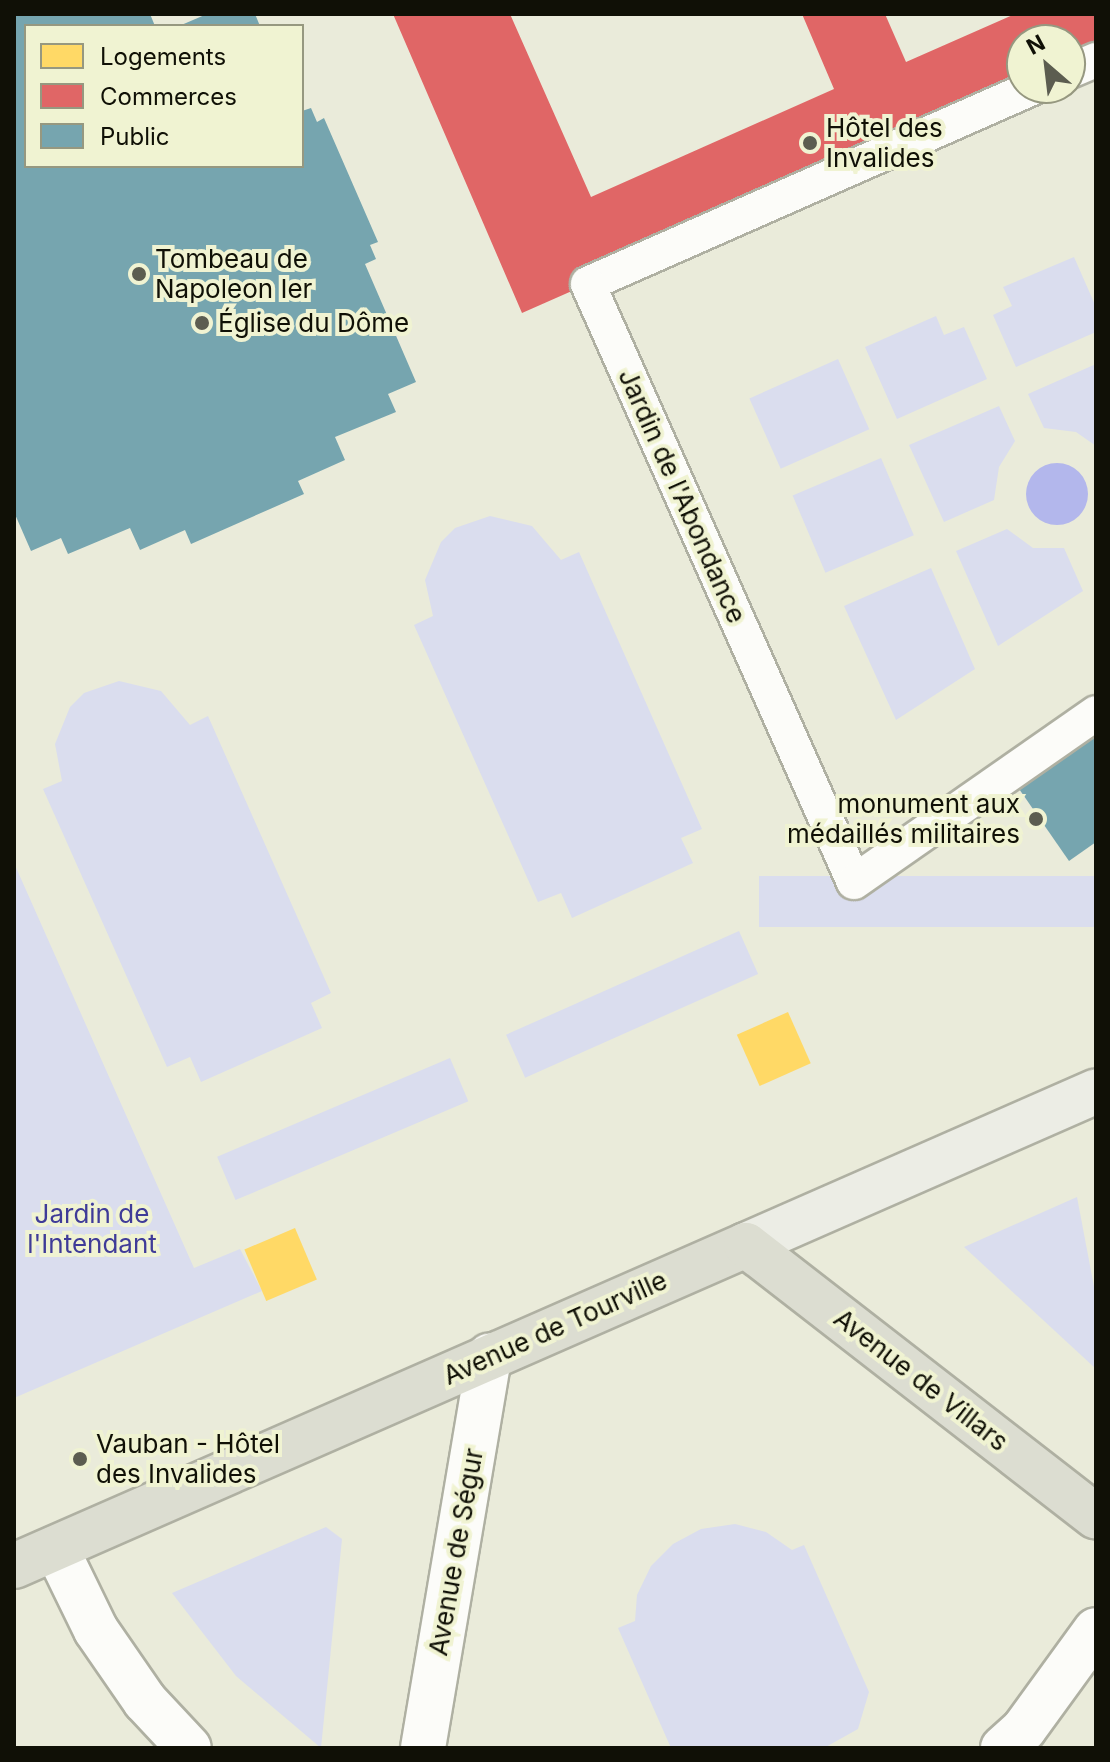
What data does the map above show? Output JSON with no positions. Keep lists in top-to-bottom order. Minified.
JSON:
{"streets":{"main road":["Avenue de Tourville","Avenue de Villars"],"street":["Jardin de l'Abondance","Avenue de Ségur"]},"crossings":[["Avenue de Tourville","Avenue de Villars"],["Avenue de Tourville","Avenue de Ségur"]],"parks":["Jardin de l'Intendant"],"places":["Hôtel des Invalides","Tombeau de Napoleon Ier","Église du Dôme","monument aux médaillés militaires","Vauban - Hôtel des Invalides"],"legend":["Logements","Commerces","Public"],"north":"top left"}
